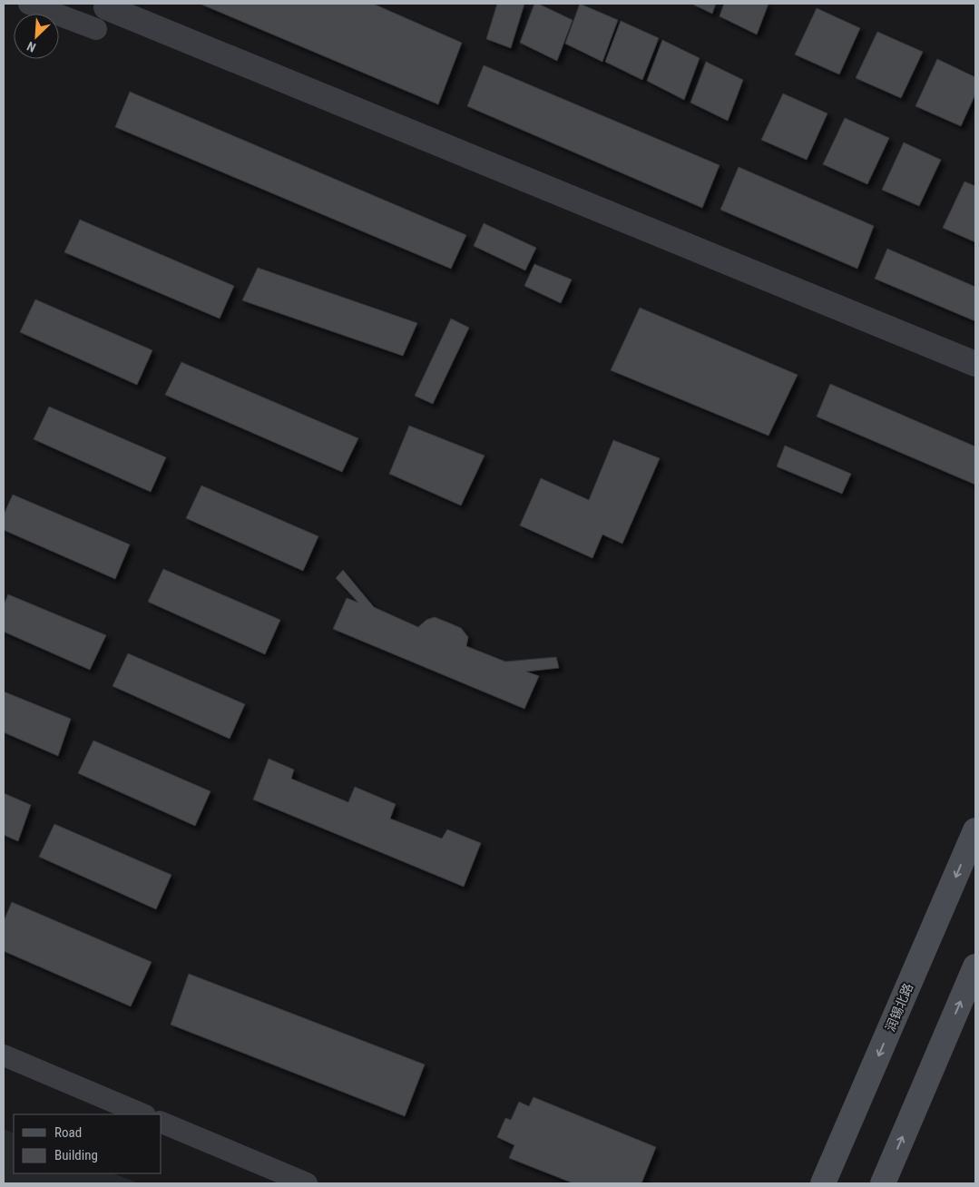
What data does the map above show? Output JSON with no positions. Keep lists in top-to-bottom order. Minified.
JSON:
{"streets":{"main road":["润锡北路"]},"legend":["Road","Building"],"north":"bottom left"}
